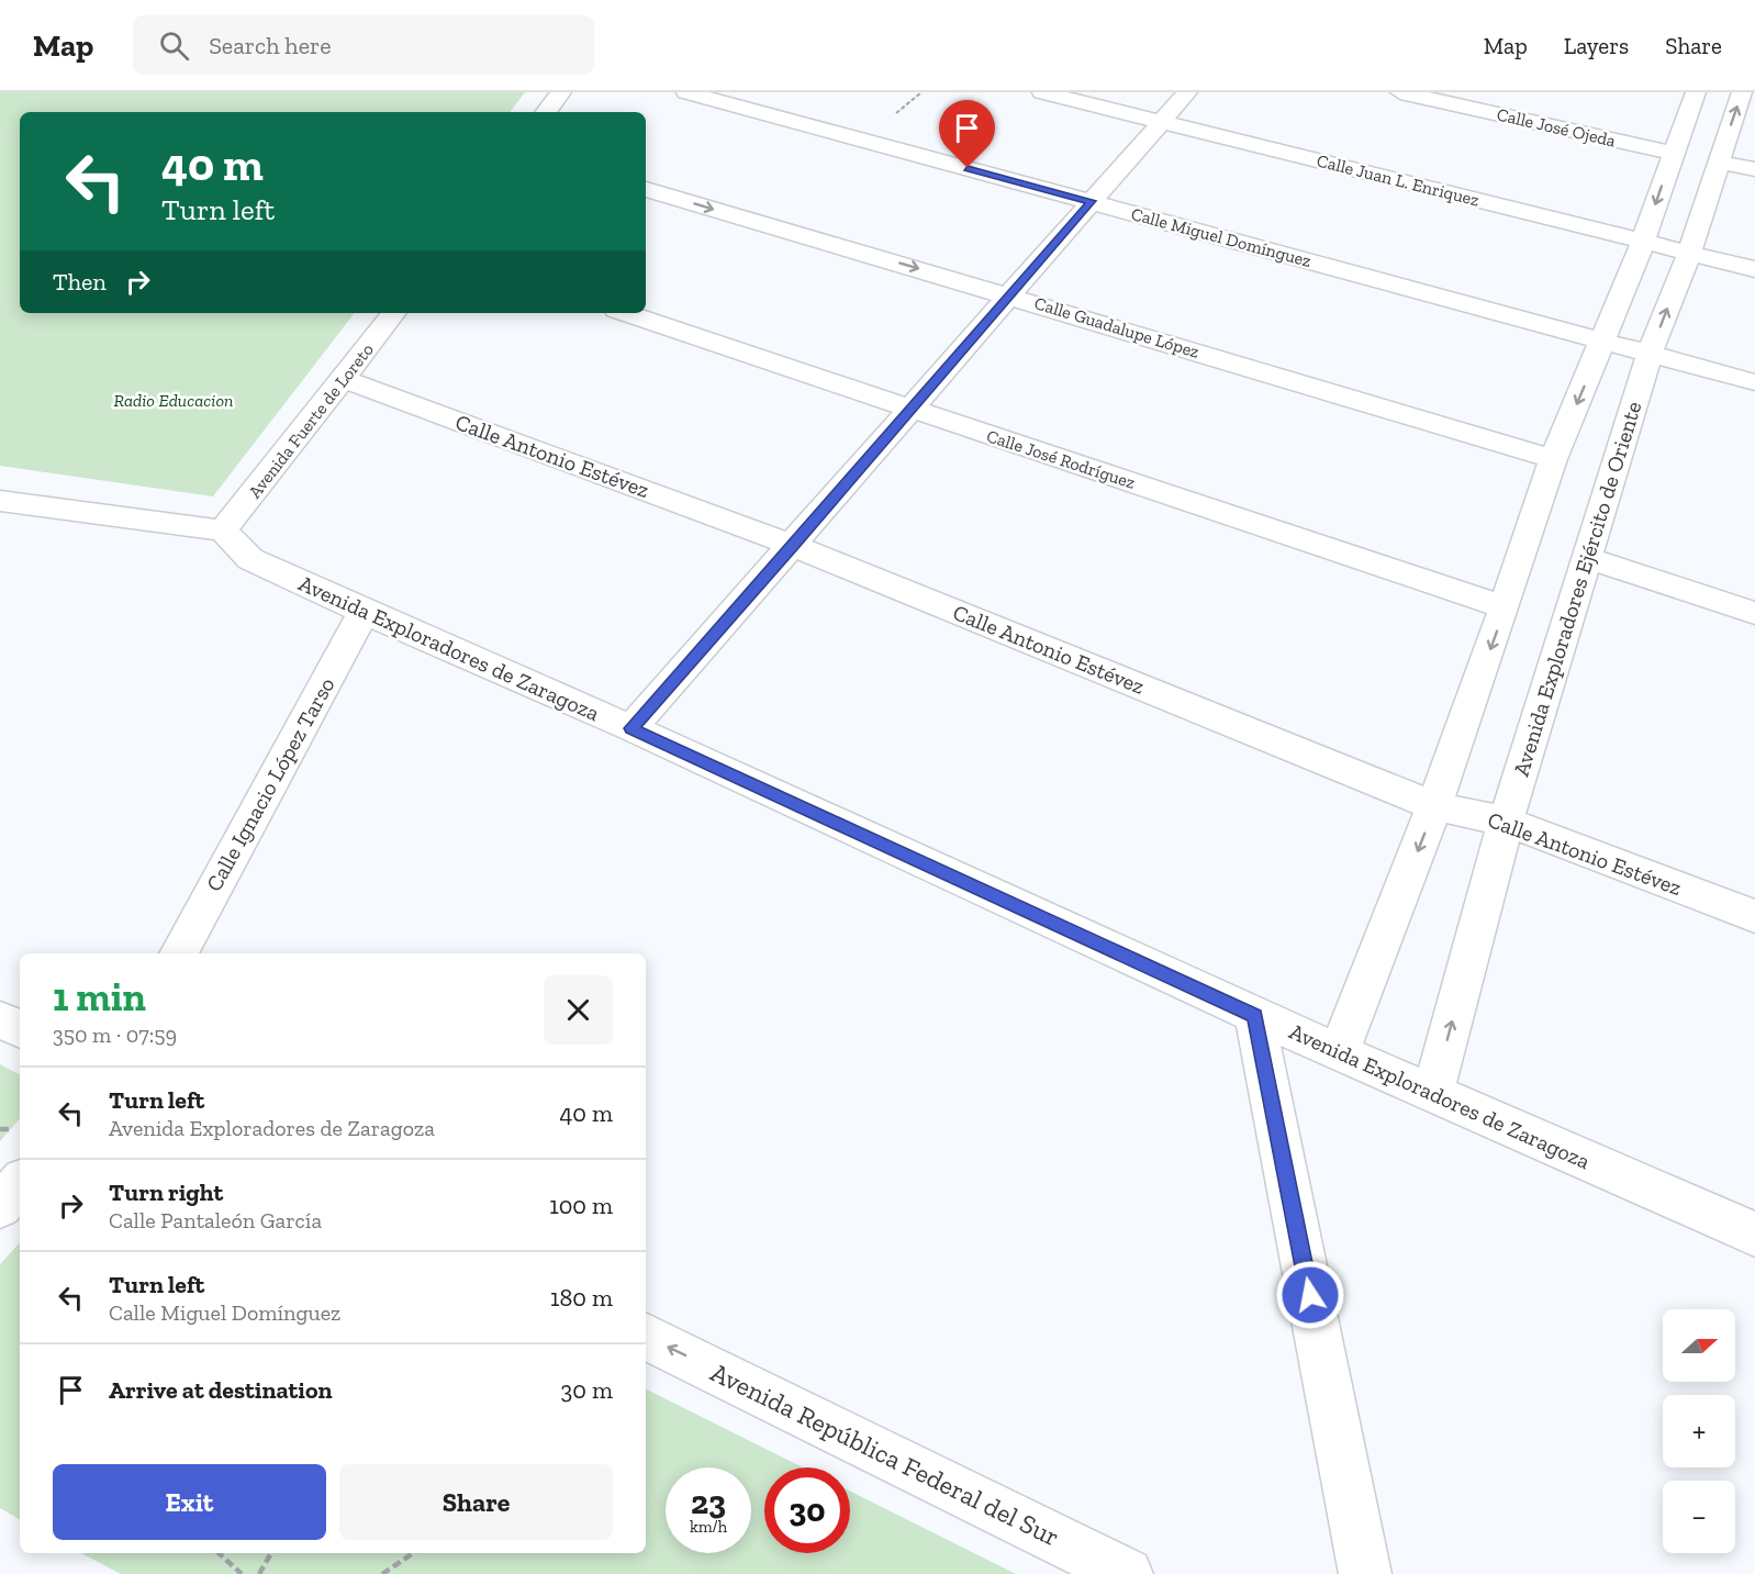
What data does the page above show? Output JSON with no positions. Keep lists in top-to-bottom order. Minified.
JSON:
{"streets":{"street":["Calle José Ojeda","Calle Juan L. Enriquez","Calle Miguel Domínguez","Calle Guadalupe López","Avenida Fuerte de Loreto","Calle Antonio Estévez","Calle José Rodríguez","Avenida Exploradores Ejército de Oriente","Avenida Exploradores de Zaragoza","Calle Ignacio López Tarso","Avenida República Federal del Sur"]},"crossings":[["Calle Juan L. Enriquez","Avenida Exploradores Ejército de Oriente"],["Calle Miguel Domínguez","Avenida Exploradores Ejército de Oriente"],["Avenida Fuerte de Loreto","Calle Antonio Estévez"],["Avenida Fuerte de Loreto","Avenida Exploradores de Zaragoza"],["Calle Antonio Estévez","Avenida Exploradores Ejército de Oriente"],["Avenida Exploradores Ejército de Oriente","Avenida Exploradores de Zaragoza"],["Avenida Exploradores de Zaragoza","Calle Ignacio López Tarso"]],"one_way":["Calle Guadalupe López","Avenida República Federal del Sur"],"parks":["Radio Educacion"],"north":"right","page":{"header":"Map","search":"Search here","nav":["Map","Layers","Share"],"turn":["40 m","Turn left"],"then":"Then","heading":["1 min","350 m · 07:59"],"list":[{"name":"Turn left","note":"Avenida Exploradores de Zaragoza","value":"40 m"},{"name":"Turn right","note":"Calle Pantaleón García","value":"100 m"},{"name":"Turn left","note":"Calle Miguel Domínguez","value":"180 m"},{"name":"Arrive at destination","value":"30 m"}],"map_buttons":["+","−"],"buttons":["Exit","Share"],"speed":"23 km/h","limit":"30"}}
